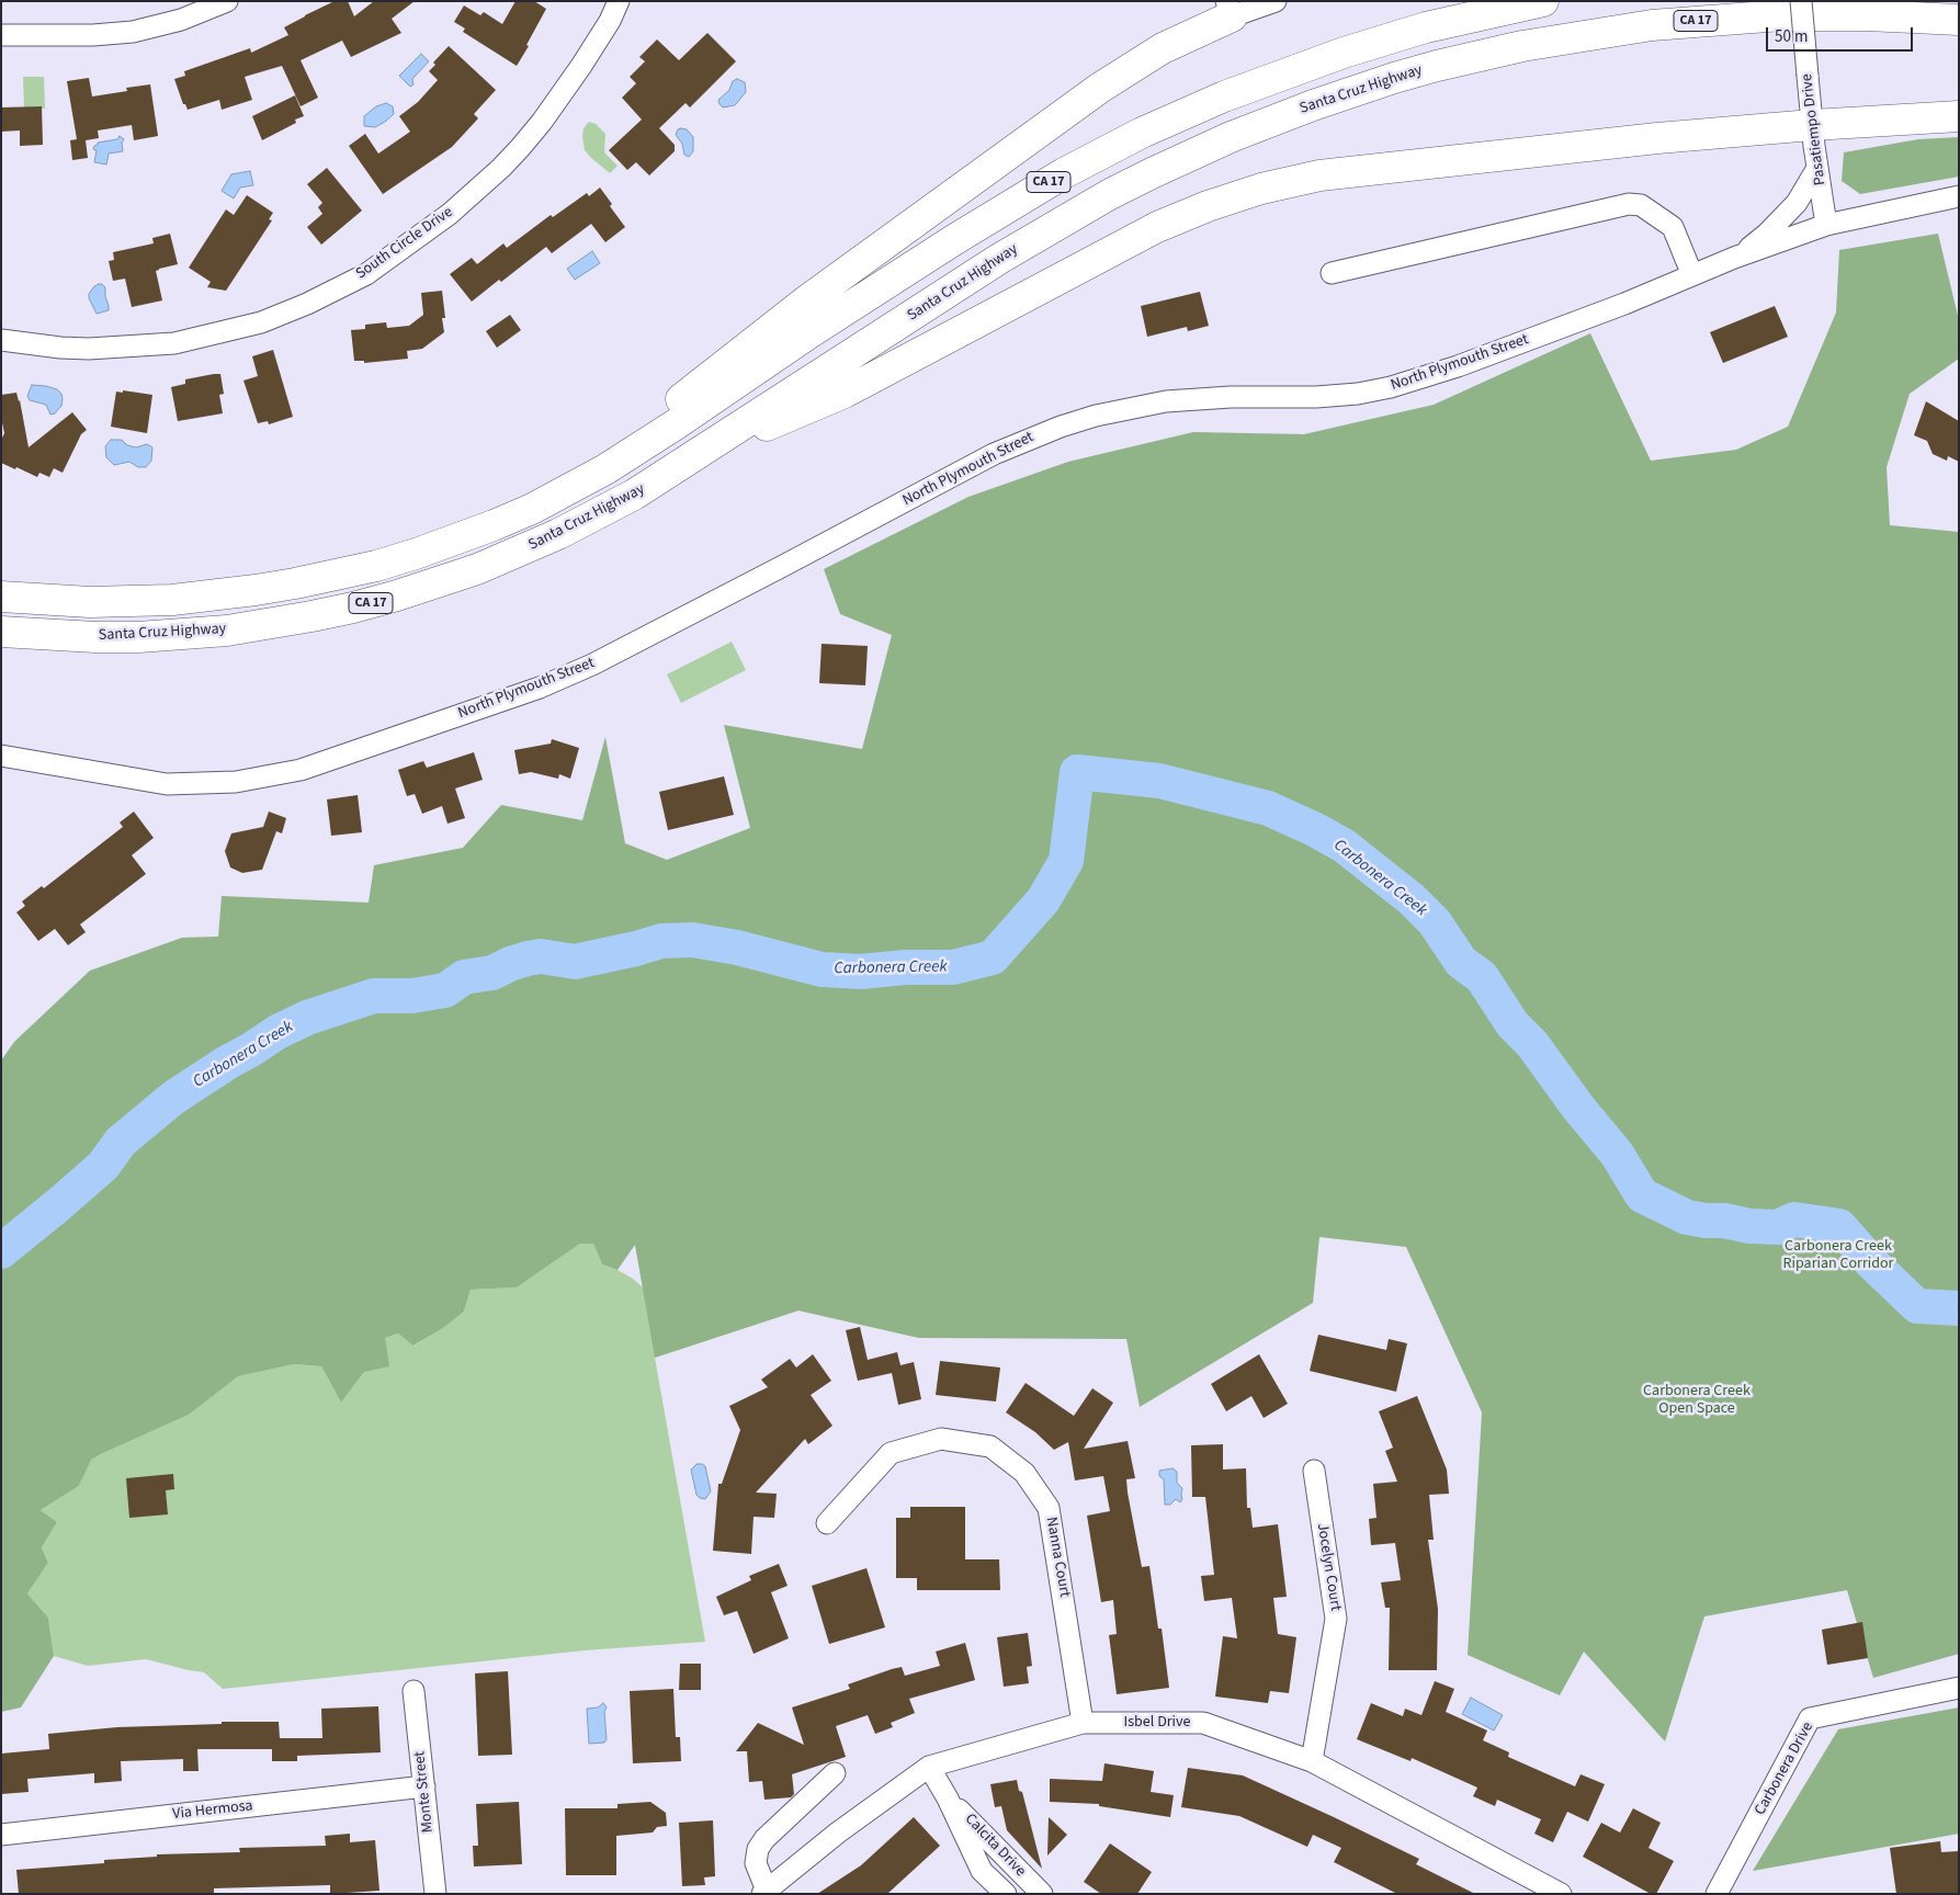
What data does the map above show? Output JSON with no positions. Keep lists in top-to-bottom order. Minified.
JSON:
{"streets":{"highway":["CA 17","Santa Cruz Highway"],"street":["Pasatiempo Drive","South Circle Drive","North Plymouth Street","Nanna Court","Jocelyn Court","Isbel Drive","Carbonera Drive","Monte Street","Via Hermosa","Calcita Drive"]},"crossings":[["Pasatiempo Drive","North Plymouth Street"],["Nanna Court","Isbel Drive"],["Jocelyn Court","Isbel Drive"],["Isbel Drive","Calcita Drive"],["Monte Street","Via Hermosa"]],"water":["Carbonera Creek"],"parks":["Carbonera Creek Riparian Corridor","Carbonera Creek Open Space"],"scale_bar":"50 m"}
